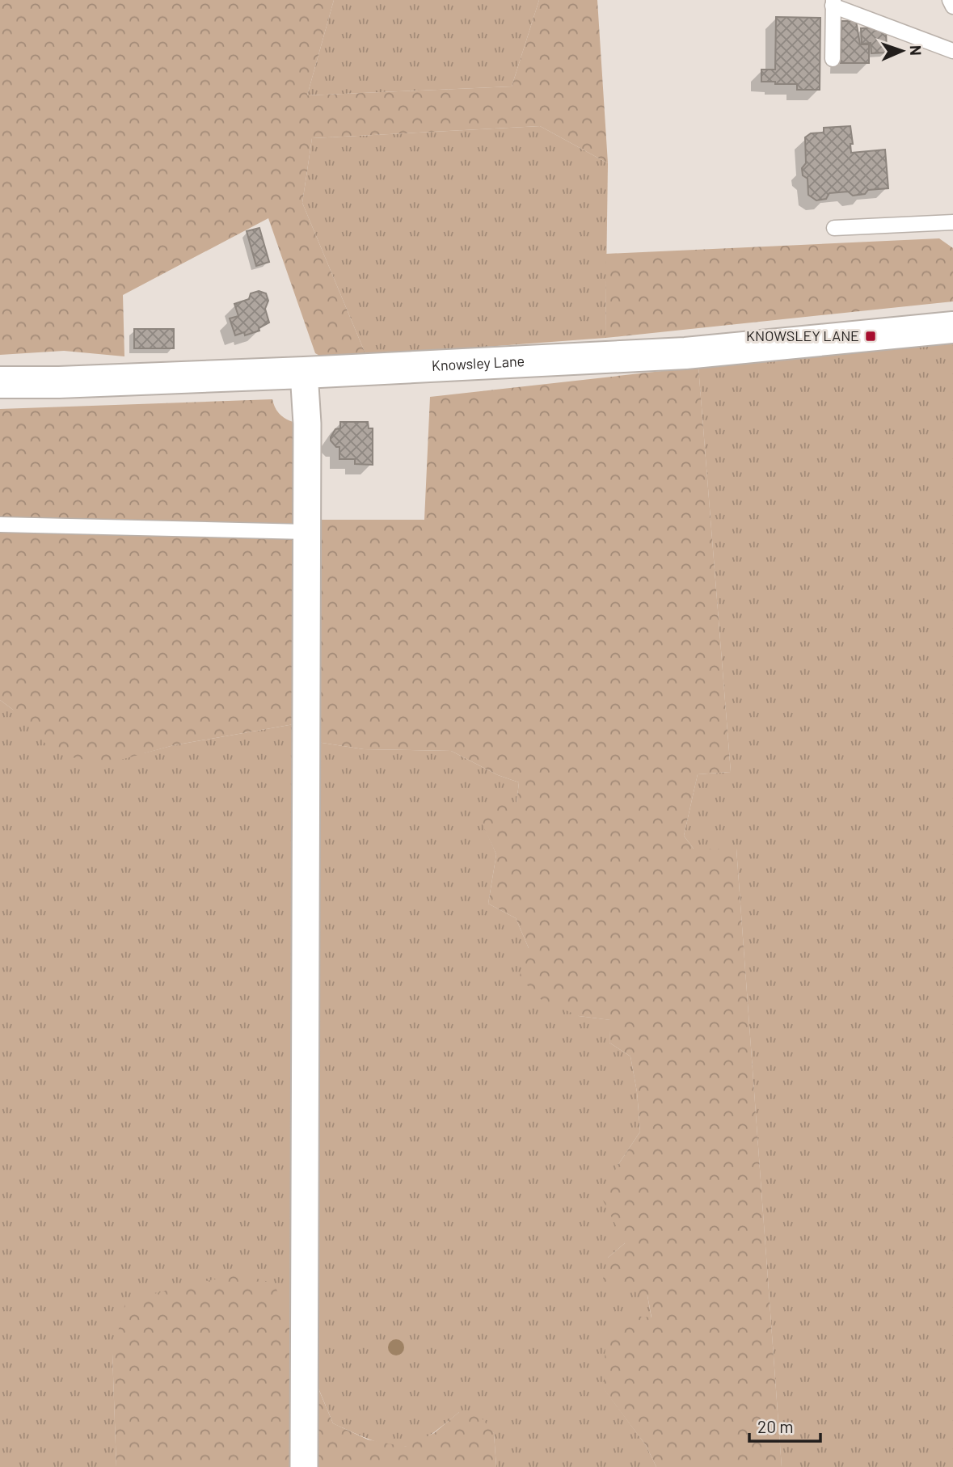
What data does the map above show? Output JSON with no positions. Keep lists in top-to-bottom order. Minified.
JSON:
{"streets":{"main road":["Knowsley Lane"]},"places":{"transit":["KNOWSLEY LANE"]},"scale_bar":"20 m","north":"right"}
